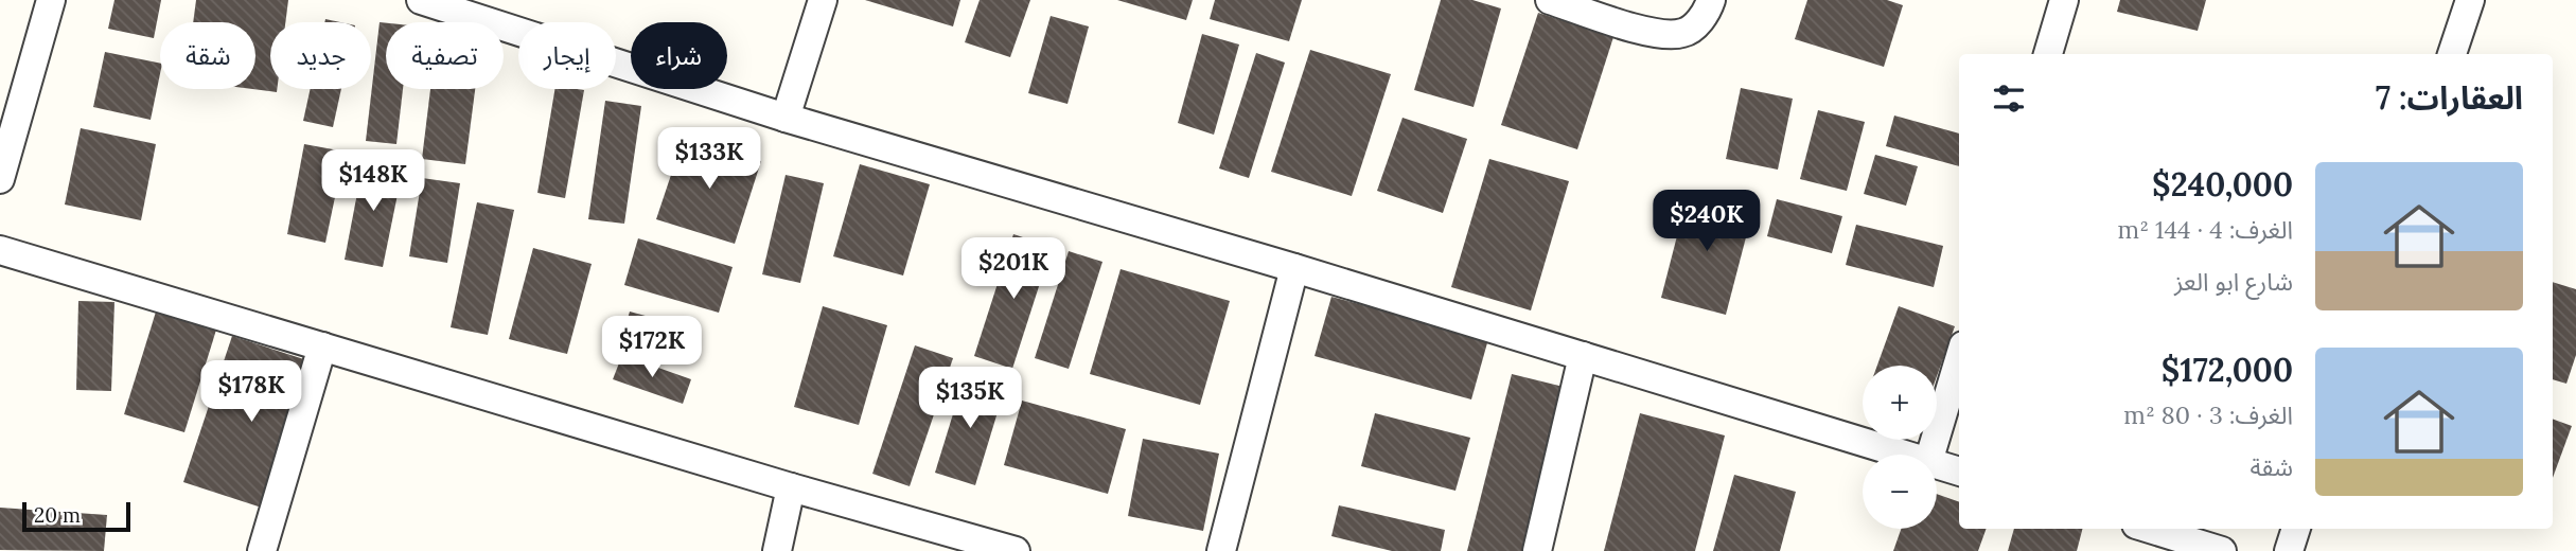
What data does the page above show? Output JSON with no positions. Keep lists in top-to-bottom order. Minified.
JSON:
{"scale_bar":"20 m","page":{"chip":["شراء","إيجار","تصفية","جديد","شقة"],"heading":"العقارات: 7","price":["$133K","$148K","$240K","$201K","$172K","$178K","$135K"],"list":[{"name":"$240,000","note":"الغرف: 4 · 144 m² · شارع ابو العز"},{"name":"$172,000","note":"الغرف: 3 · 80 m² · شقة"}],"map_buttons":["+","−"],"scale":"20 m"}}
